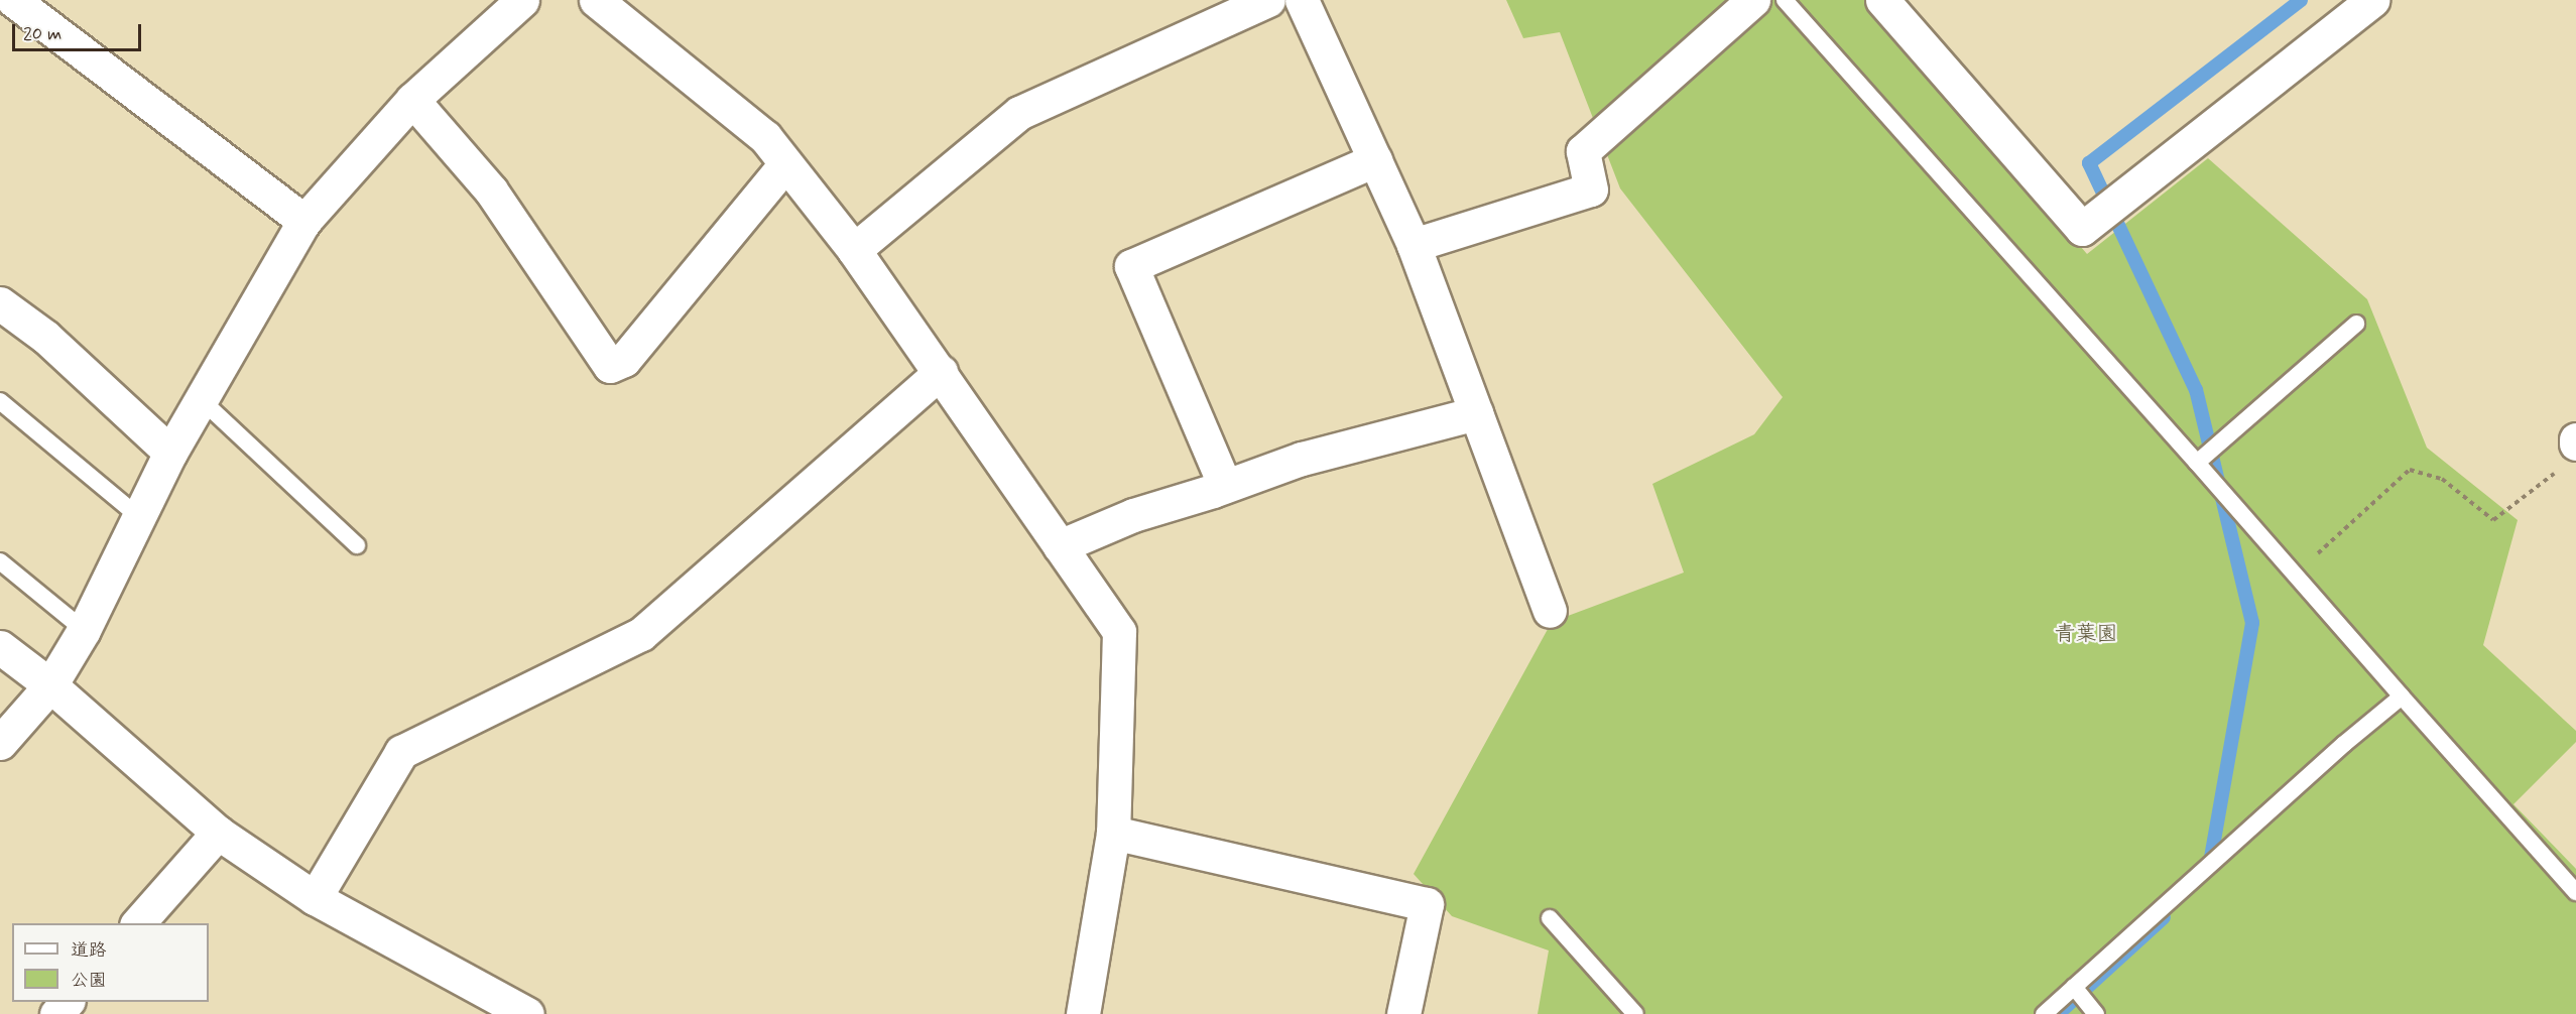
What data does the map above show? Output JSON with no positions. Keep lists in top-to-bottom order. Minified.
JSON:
{"parks":["青葉園"],"legend":["道路","公園"],"scale_bar":"20 m"}
